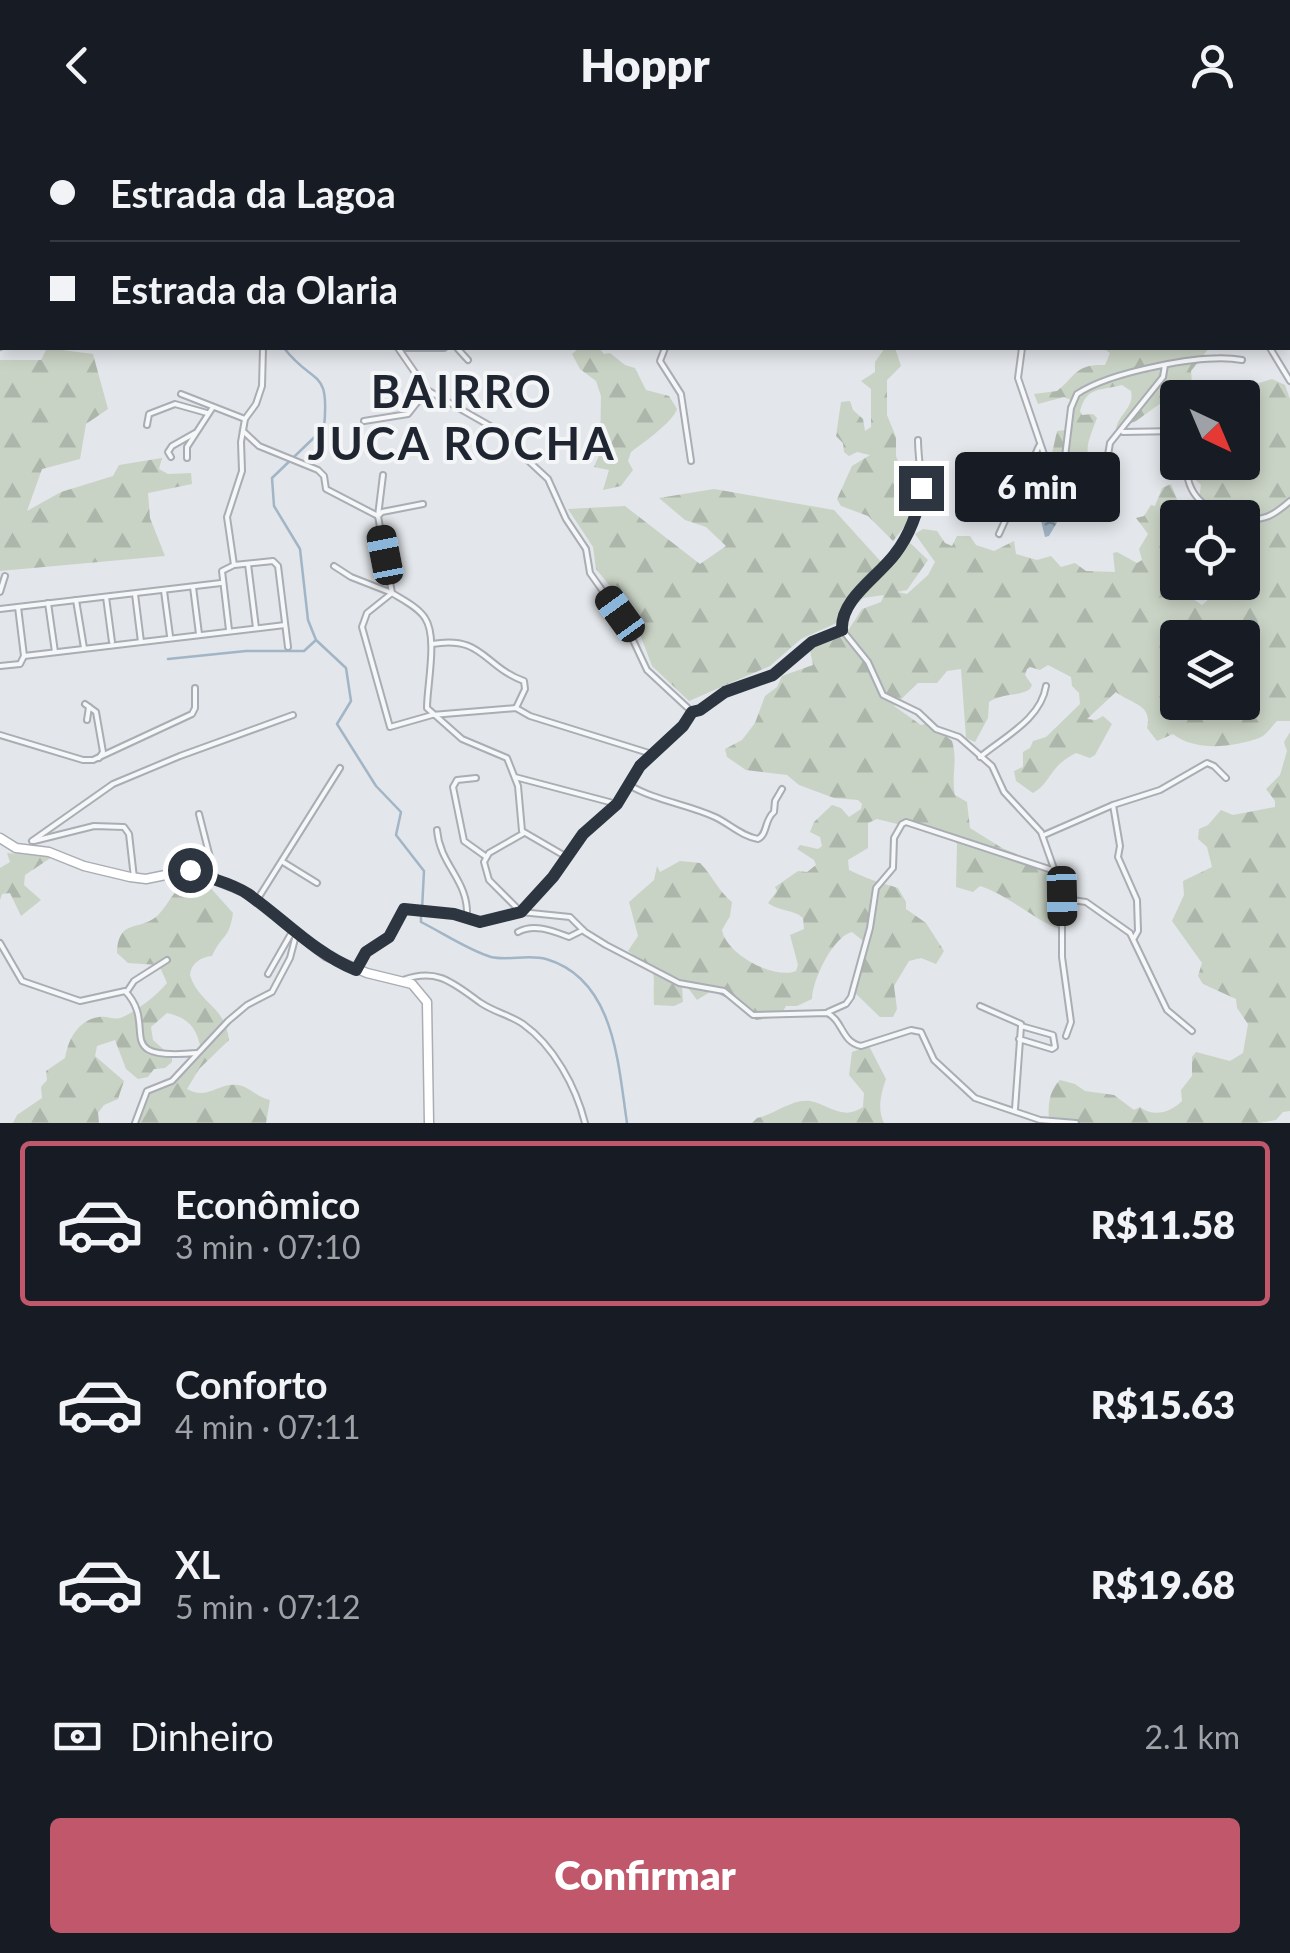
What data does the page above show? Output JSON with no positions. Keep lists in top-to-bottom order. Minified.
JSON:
{"districts":["BAIRRO JUCA ROCHA"],"north":"bottom right","page":{"header":"Hoppr","banner":["Estrada da Lagoa","Estrada da Olaria"],"bubble":"6 min","list":[{"name":"Econômico","note":"3 min · 07:10","value":"R$11.58"},{"name":"Conforto","note":"4 min · 07:11","value":"R$15.63"},{"name":"XL","note":"5 min · 07:12","value":"R$19.68"}],"pay":["Dinheiro","2.1 km"],"buttons":"Confirmar"}}
